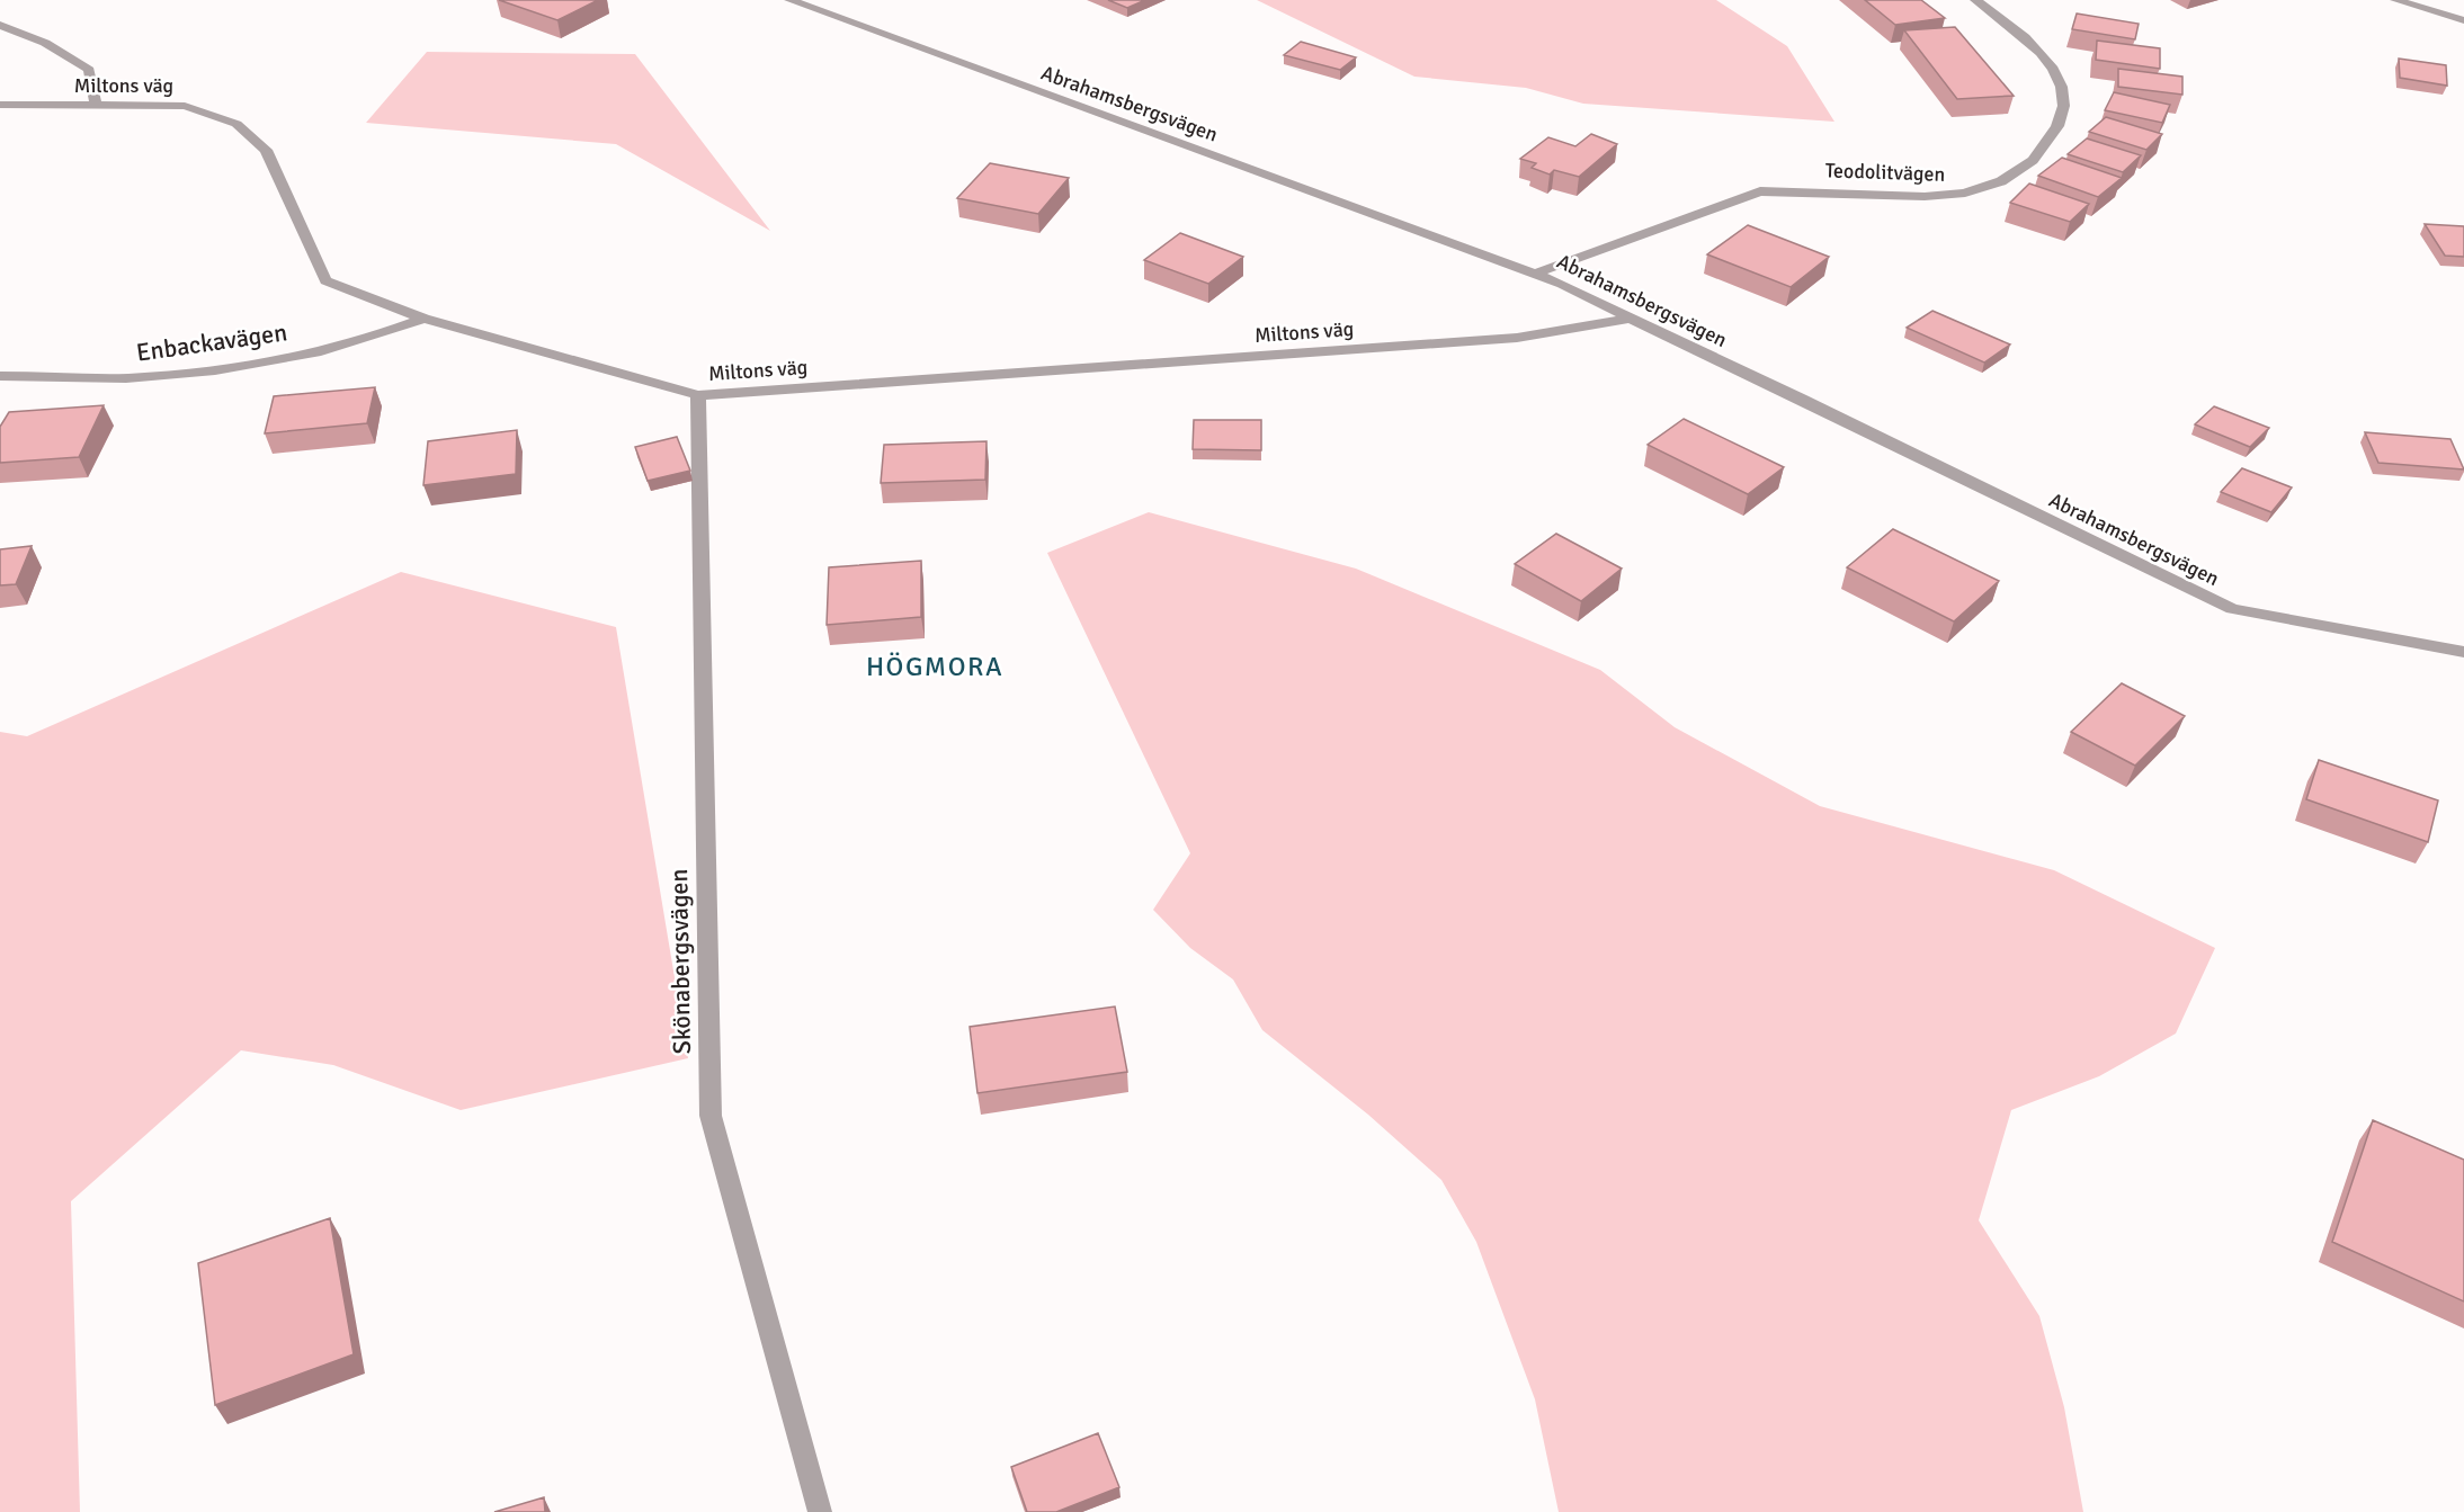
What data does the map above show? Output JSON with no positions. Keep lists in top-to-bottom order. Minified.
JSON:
{"streets":{"street":["Miltons väg","Abrahamsbergsvägen","Teodolitvägen","Enbackavägen","Skönabergsvägen"]},"crossings":[["Miltons väg","Abrahamsbergsvägen"],["Miltons väg","Enbackavägen"],["Miltons väg","Skönabergsvägen"],["Abrahamsbergsvägen","Teodolitvägen"]],"districts":["HÖGMORA"]}
